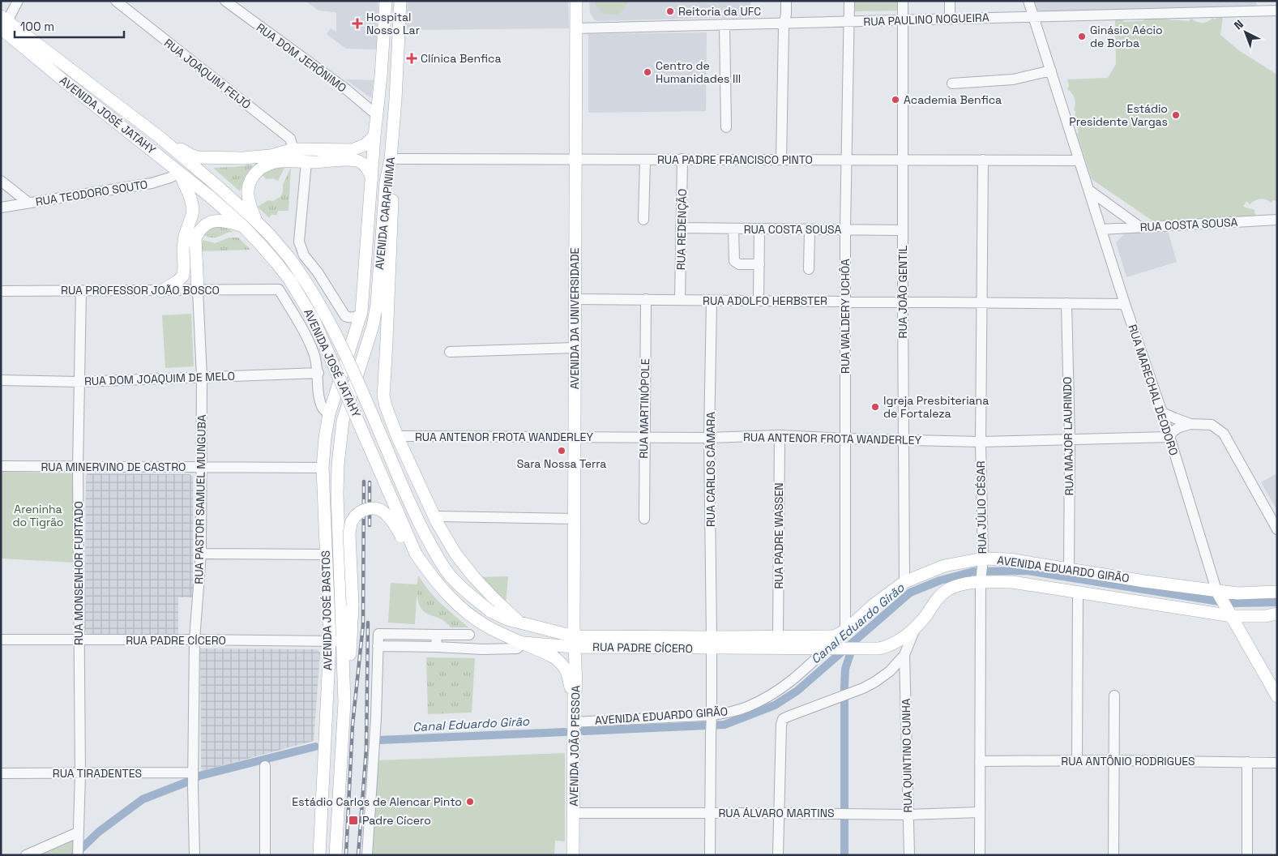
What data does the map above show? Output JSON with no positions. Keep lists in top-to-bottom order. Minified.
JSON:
{"streets":{"main road":["AVENIDA JOSÉ JATAHY","AVENIDA CARAPINIMA","AVENIDA DA UNIVERSIDADE","AVENIDA EDUARDO GIRÃO","AVENIDA JOSÉ BASTOS","RUA PADRE CÍCERO","AVENIDA JOÃO PESSOA"],"street":["RUA PAULINO NOGUEIRA","RUA DOM JERÔNIMO","RUA JOAQUIM FEIJÓ","RUA PADRE FRANCISCO PINTO","RUA TEODORO SOUTO","RUA COSTA SOUSA","RUA REDENÇÃO","RUA PROFESSOR JOÃO BOSCO","RUA JOÃO GENTIL","RUA ADOLFO HERBSTER","RUA WALDERY UCHÔA","RUA DOM JOAQUIM DE MELO","RUA MARECHAL DEODORO","RUA MARTINÓPOLE","RUA MAJOR LAURINDO","RUA ANTENOR FROTA WANDERLEY","RUA MINERVINO DE CASTRO","RUA CARLOS CÂMARA","RUA PASTOR SAMUEL MUNGUBA","RUA JÚLIO CÉSAR","RUA PADRE WASSEN","RUA MONSENHOR FURTADO","RUA QUINTINO CUNHA","RUA ANTÔNIO RODRIGUES","RUA TIRADENTES","RUA ÁLVARO MARTINS"]},"crossings":[["RUA PAULINO NOGUEIRA","RUA JOÃO GENTIL"],["RUA PAULINO NOGUEIRA","RUA WALDERY UCHÔA"],["RUA PAULINO NOGUEIRA","AVENIDA DA UNIVERSIDADE"],["RUA PAULINO NOGUEIRA","RUA MARECHAL DEODORO"],["RUA DOM JERÔNIMO","AVENIDA CARAPINIMA"],["AVENIDA JOSÉ JATAHY","RUA TEODORO SOUTO"],["AVENIDA JOSÉ JATAHY","RUA PADRE CÍCERO"],["AVENIDA JOSÉ JATAHY","AVENIDA JOÃO PESSOA"],["RUA PADRE FRANCISCO PINTO","AVENIDA CARAPINIMA"],["RUA PADRE FRANCISCO PINTO","RUA REDENÇÃO"],["RUA PADRE FRANCISCO PINTO","RUA JOÃO GENTIL"],["RUA PADRE FRANCISCO PINTO","RUA WALDERY UCHÔA"],["RUA PADRE FRANCISCO PINTO","AVENIDA DA UNIVERSIDADE"],["RUA PADRE FRANCISCO PINTO","RUA MARECHAL DEODORO"],["RUA PADRE FRANCISCO PINTO","RUA JÚLIO CÉSAR"],["AVENIDA CARAPINIMA","AVENIDA JOSÉ BASTOS"],["RUA COSTA SOUSA","RUA REDENÇÃO"],["RUA COSTA SOUSA","RUA JOÃO GENTIL"],["RUA COSTA SOUSA","RUA WALDERY UCHÔA"],["RUA COSTA SOUSA","RUA MARECHAL DEODORO"],["RUA REDENÇÃO","RUA ADOLFO HERBSTER"],["RUA PROFESSOR JOÃO BOSCO","RUA DOM JOAQUIM DE MELO"],["RUA PROFESSOR JOÃO BOSCO","RUA PASTOR SAMUEL MUNGUBA"],["RUA PROFESSOR JOÃO BOSCO","RUA MONSENHOR FURTADO"],["RUA JOÃO GENTIL","RUA ADOLFO HERBSTER"],["RUA JOÃO GENTIL","RUA ANTENOR FROTA WANDERLEY"],["RUA JOÃO GENTIL","AVENIDA EDUARDO GIRÃO"],["RUA ADOLFO HERBSTER","RUA WALDERY UCHÔA"],["RUA ADOLFO HERBSTER","AVENIDA DA UNIVERSIDADE"],["RUA ADOLFO HERBSTER","RUA MARECHAL DEODORO"],["RUA ADOLFO HERBSTER","RUA MARTINÓPOLE"],["RUA ADOLFO HERBSTER","RUA MAJOR LAURINDO"],["RUA ADOLFO HERBSTER","RUA CARLOS CÂMARA"],["RUA ADOLFO HERBSTER","RUA JÚLIO CÉSAR"],["RUA WALDERY UCHÔA","RUA ANTENOR FROTA WANDERLEY"],["RUA WALDERY UCHÔA","AVENIDA EDUARDO GIRÃO"],["RUA WALDERY UCHÔA","RUA PADRE CÍCERO"],["AVENIDA DA UNIVERSIDADE","RUA ANTENOR FROTA WANDERLEY"],["AVENIDA DA UNIVERSIDADE","RUA PADRE CÍCERO"],["AVENIDA DA UNIVERSIDADE","AVENIDA JOÃO PESSOA"],["RUA DOM JOAQUIM DE MELO","RUA PASTOR SAMUEL MUNGUBA"],["RUA DOM JOAQUIM DE MELO","RUA MONSENHOR FURTADO"],["RUA MARECHAL DEODORO","RUA ANTENOR FROTA WANDERLEY"],["RUA MARECHAL DEODORO","AVENIDA EDUARDO GIRÃO"],["RUA MARTINÓPOLE","RUA ANTENOR FROTA WANDERLEY"],["RUA MAJOR LAURINDO","RUA ANTENOR FROTA WANDERLEY"],["RUA MAJOR LAURINDO","AVENIDA EDUARDO GIRÃO"],["RUA ANTENOR FROTA WANDERLEY","RUA CARLOS CÂMARA"],["RUA ANTENOR FROTA WANDERLEY","RUA JÚLIO CÉSAR"],["RUA ANTENOR FROTA WANDERLEY","RUA PADRE WASSEN"],["RUA MINERVINO DE CASTRO","RUA PASTOR SAMUEL MUNGUBA"],["RUA MINERVINO DE CASTRO","RUA MONSENHOR FURTADO"],["RUA MINERVINO DE CASTRO","AVENIDA JOSÉ BASTOS"],["RUA CARLOS CÂMARA","AVENIDA EDUARDO GIRÃO"],["RUA CARLOS CÂMARA","RUA PADRE CÍCERO"],["RUA CARLOS CÂMARA","RUA ÁLVARO MARTINS"],["RUA PASTOR SAMUEL MUNGUBA","RUA PADRE CÍCERO"],["RUA PASTOR SAMUEL MUNGUBA","RUA TIRADENTES"],["RUA JÚLIO CÉSAR","AVENIDA EDUARDO GIRÃO"],["RUA JÚLIO CÉSAR","RUA ANTÔNIO RODRIGUES"],["RUA JÚLIO CÉSAR","RUA ÁLVARO MARTINS"],["RUA PADRE WASSEN","RUA PADRE CÍCERO"],["AVENIDA EDUARDO GIRÃO","RUA PADRE CÍCERO"],["AVENIDA EDUARDO GIRÃO","AVENIDA JOÃO PESSOA"],["RUA MONSENHOR FURTADO","RUA PADRE CÍCERO"],["RUA MONSENHOR FURTADO","RUA TIRADENTES"],["AVENIDA JOSÉ BASTOS","RUA PADRE CÍCERO"],["RUA PADRE CÍCERO","AVENIDA JOÃO PESSOA"],["AVENIDA JOÃO PESSOA","RUA ÁLVARO MARTINS"],["RUA QUINTINO CUNHA","RUA ÁLVARO MARTINS"]],"water":["Canal Eduardo Girão"],"parks":["Areninha do Tigrão"],"places":{"other":["Reitoria da UFC","Ginásio Aécio de Borba","Centro de Humanidades III","Academia Benfica","Estádio Presidente Vargas","Igreja Presbiteriana de Fortaleza","Sara Nossa Terra","Estádio Carlos de Alencar Pinto"],"health":["Hospital Nosso Lar","Clínica Benfica"],"transit":["Padre Cícero"]},"scale_bar":"100 m","north":"top left"}
